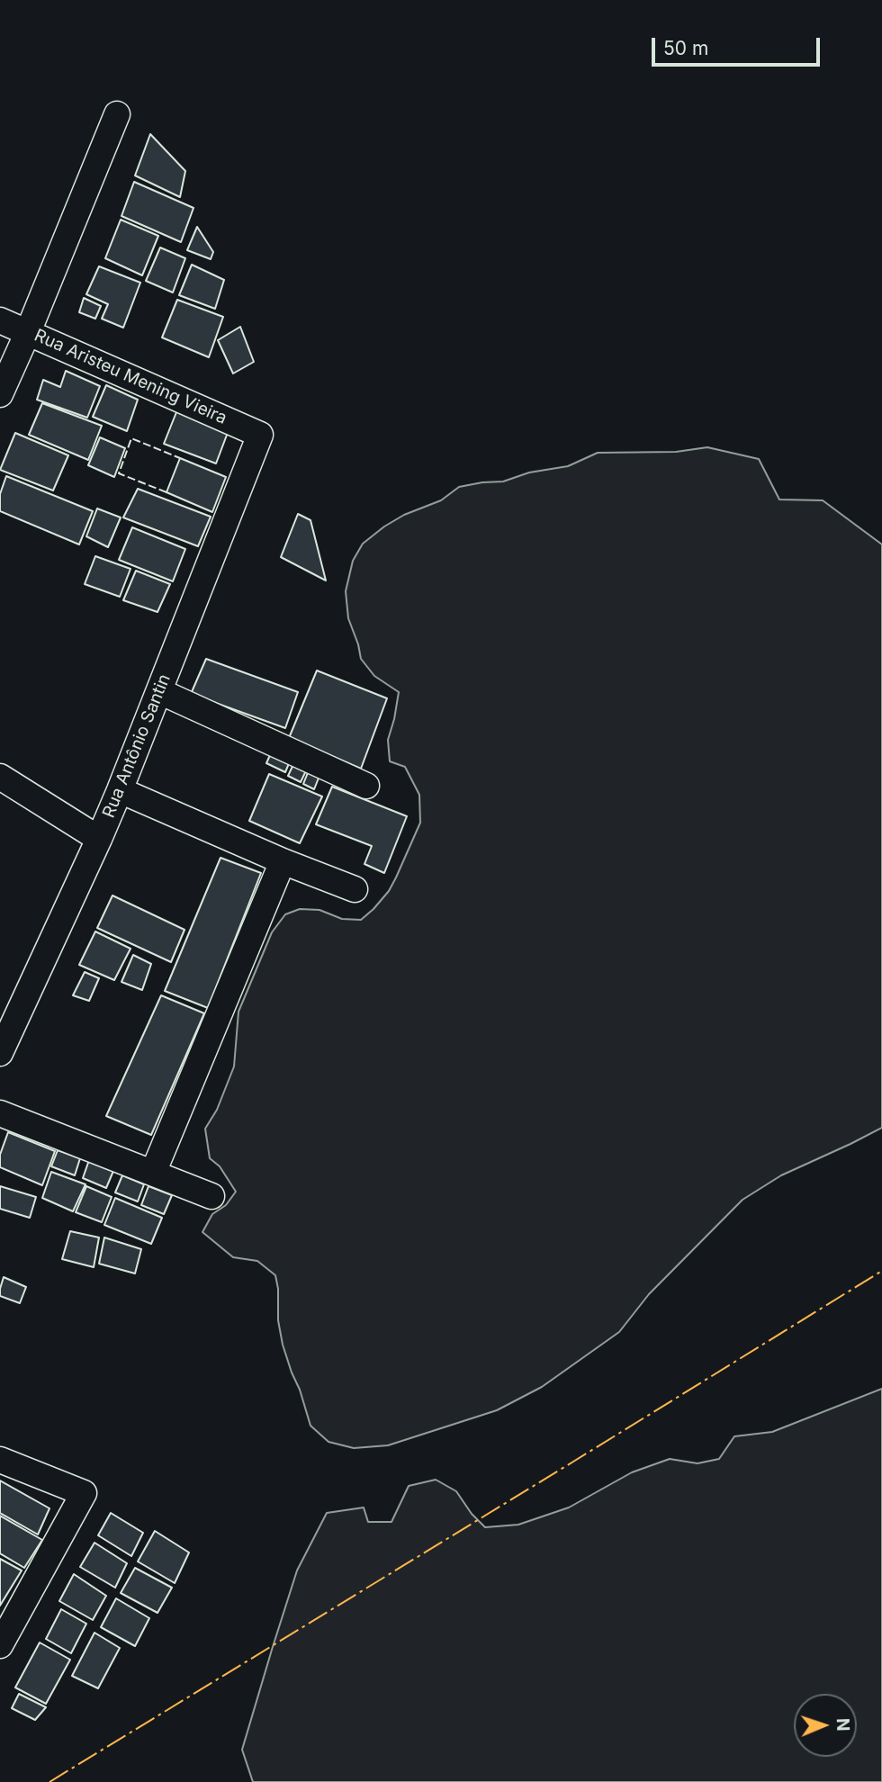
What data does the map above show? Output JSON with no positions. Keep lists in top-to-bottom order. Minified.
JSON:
{"streets":{"street":["Rua Aristeu Mening Vieira","Rua Antônio Santin"]},"crossings":[["Rua Aristeu Mening Vieira","Rua Antônio Santin"]],"scale_bar":"50 m","north":"right"}
